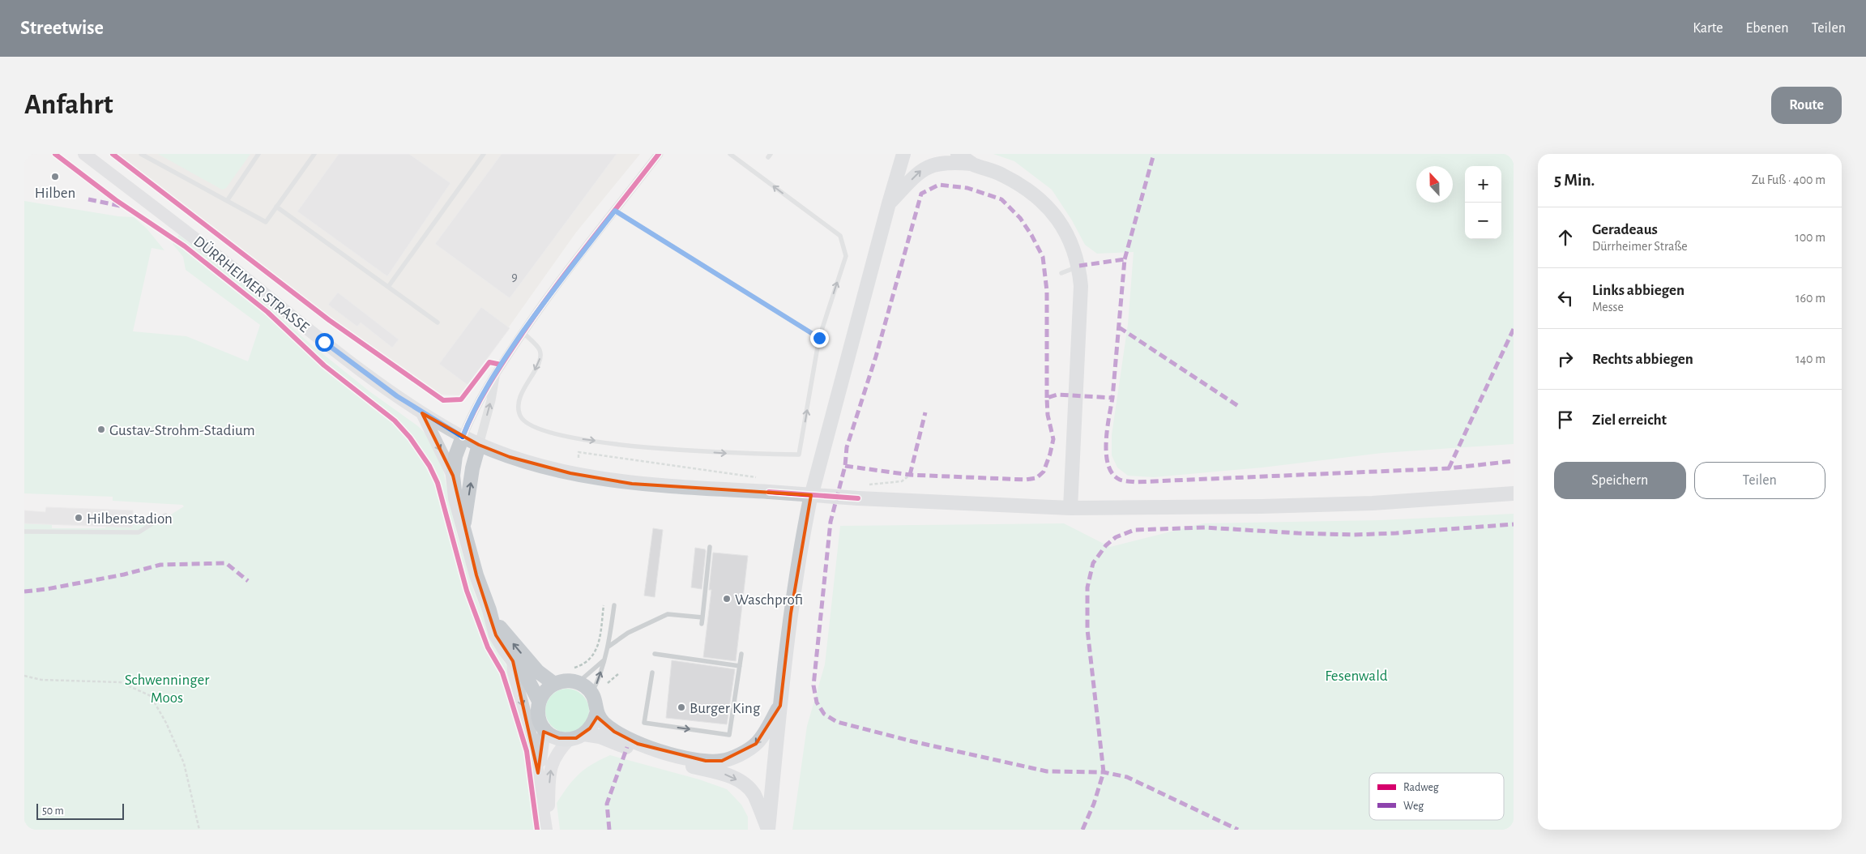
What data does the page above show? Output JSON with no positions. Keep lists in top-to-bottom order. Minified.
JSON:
{"streets":{"main road":["DÜRRHEIMER STRASSE"]},"parks":["Fesenwald","Schwenninger Moos"],"places":["Hilben","Gustav-Strohm-Stadium","Hilbenstadion","Waschprofi","Burger King"],"house_numbers":["9"],"legend":["Radweg","Weg"],"scale_bar":"50 m","north":"top","page":{"header":"Streetwise","nav":["Karte","Ebenen","Teilen"],"buttons":["Route",["Speichern","Teilen"]],"title":"Anfahrt","heading":["5 Min.","Zu Fuß · 400 m"],"map_buttons":["+","−"],"list":[["Geradeaus","Dürrheimer Straße","100 m"],["Links abbiegen","Messe","160 m"],["Rechts abbiegen","140 m"],"Ziel erreicht"],"scale":"50 m"}}
